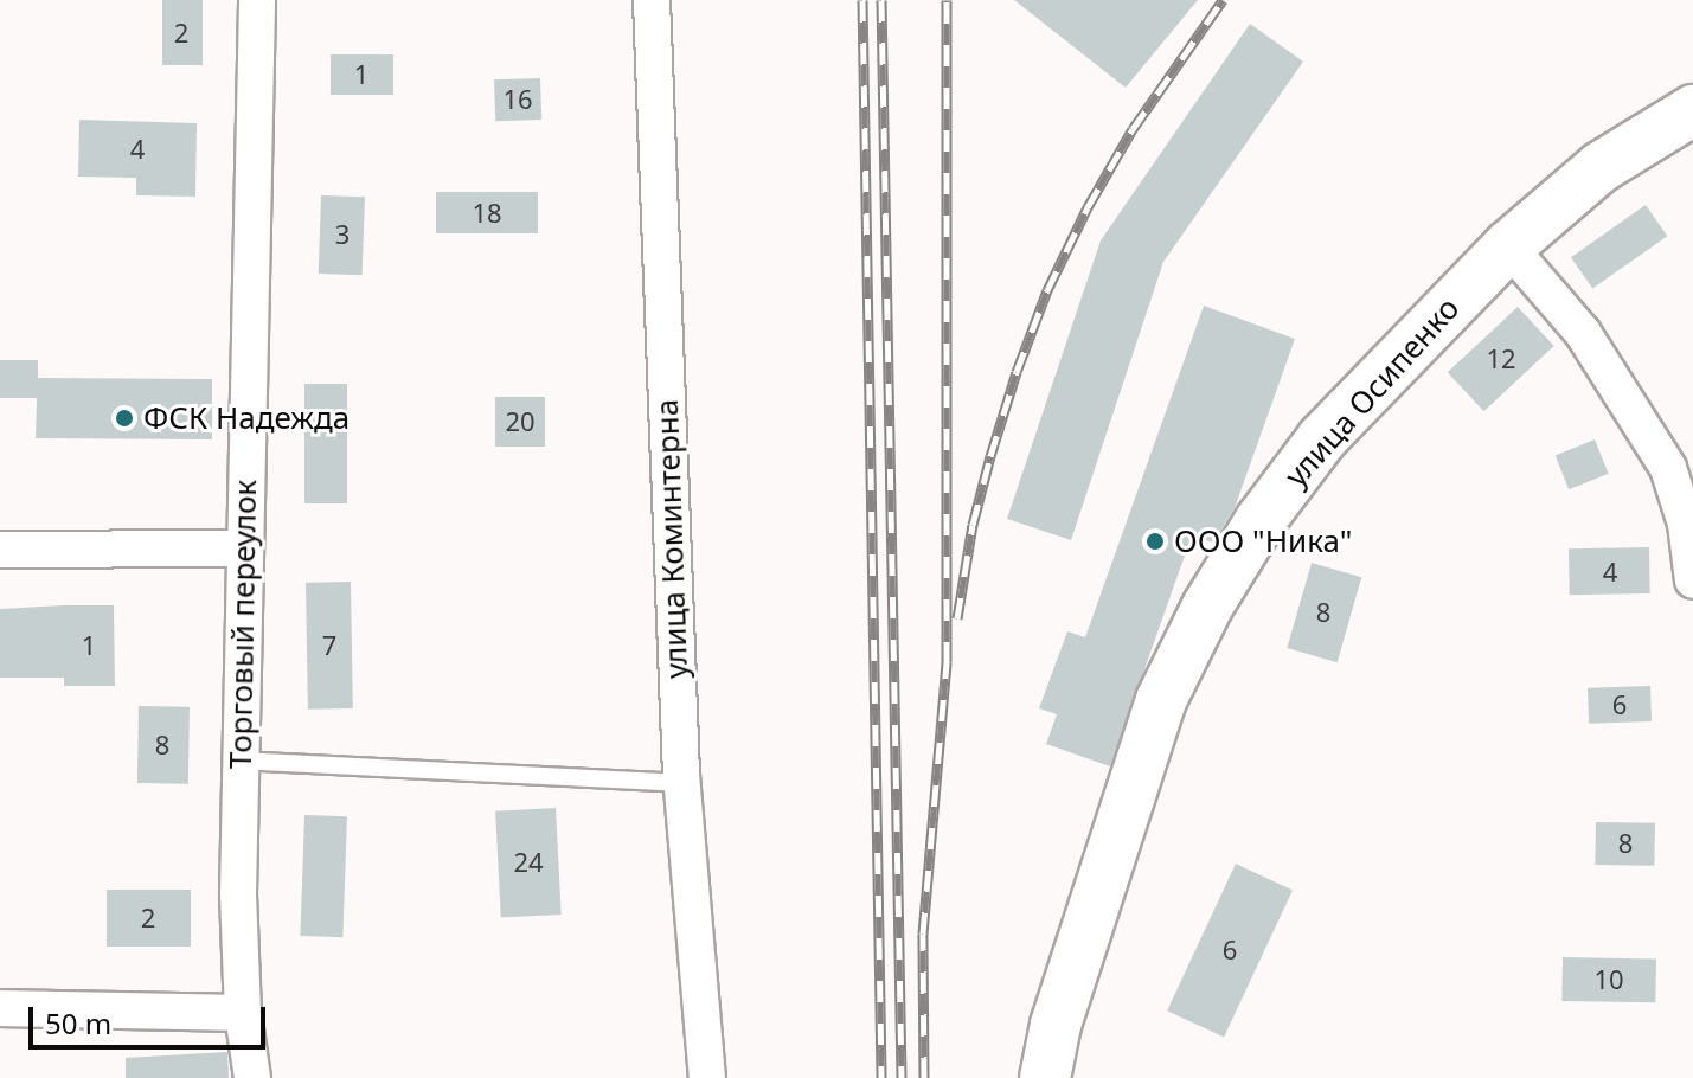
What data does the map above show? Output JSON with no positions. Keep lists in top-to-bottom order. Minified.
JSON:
{"streets":{"street":["улица Осипенко","улица Коминтерна","Торговый переулок"]},"places":["ФСК Надежда","ООО \"Ника\""],"house_numbers":["2","1","16","4","18","3","12","20","4","8","1","7","6","8","8","24","2","6","10"],"scale_bar":"50 m"}
